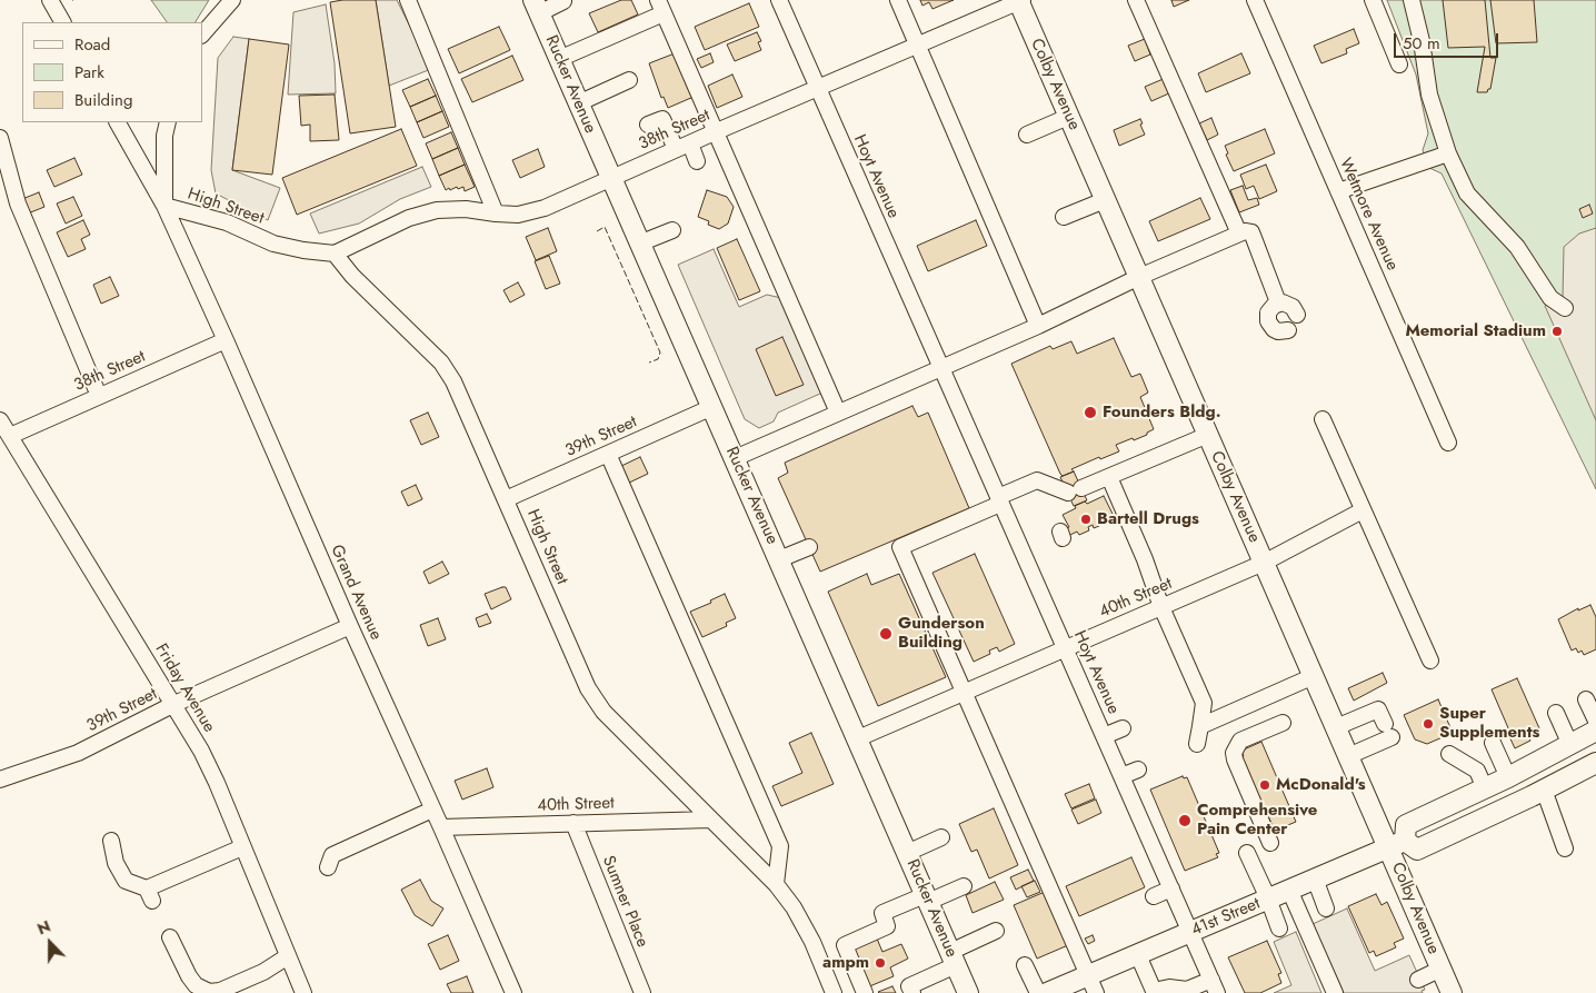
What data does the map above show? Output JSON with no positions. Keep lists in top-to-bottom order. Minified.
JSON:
{"streets":{"main road":["Rucker Avenue","Colby Avenue","41st Street"],"street":["38th Street","Hoyt Avenue","High Street","Wetmore Avenue","39th Street","Grand Avenue","40th Street","Friday Avenue","Sumner Place"]},"crossings":[["Rucker Avenue","38th Street"],["Rucker Avenue","39th Street"],["Rucker Avenue","40th Street"],["Colby Avenue","38th Street"],["Colby Avenue","40th Street"],["Colby Avenue","41st Street"],["38th Street","Hoyt Avenue"],["38th Street","High Street"],["38th Street","Grand Avenue"],["38th Street","Friday Avenue"],["Hoyt Avenue","40th Street"],["Hoyt Avenue","41st Street"],["High Street","39th Street"],["High Street","Grand Avenue"],["High Street","40th Street"],["39th Street","Grand Avenue"],["39th Street","Friday Avenue"],["Grand Avenue","40th Street"],["40th Street","Sumner Place"]],"places":["Memorial Stadium","Founders Bldg.","Bartell Drugs","Gunderson Building","Super Supplements","McDonald's","Comprehensive Pain Center","ampm"],"legend":["Road","Park","Building"],"scale_bar":"50 m","north":"top"}
